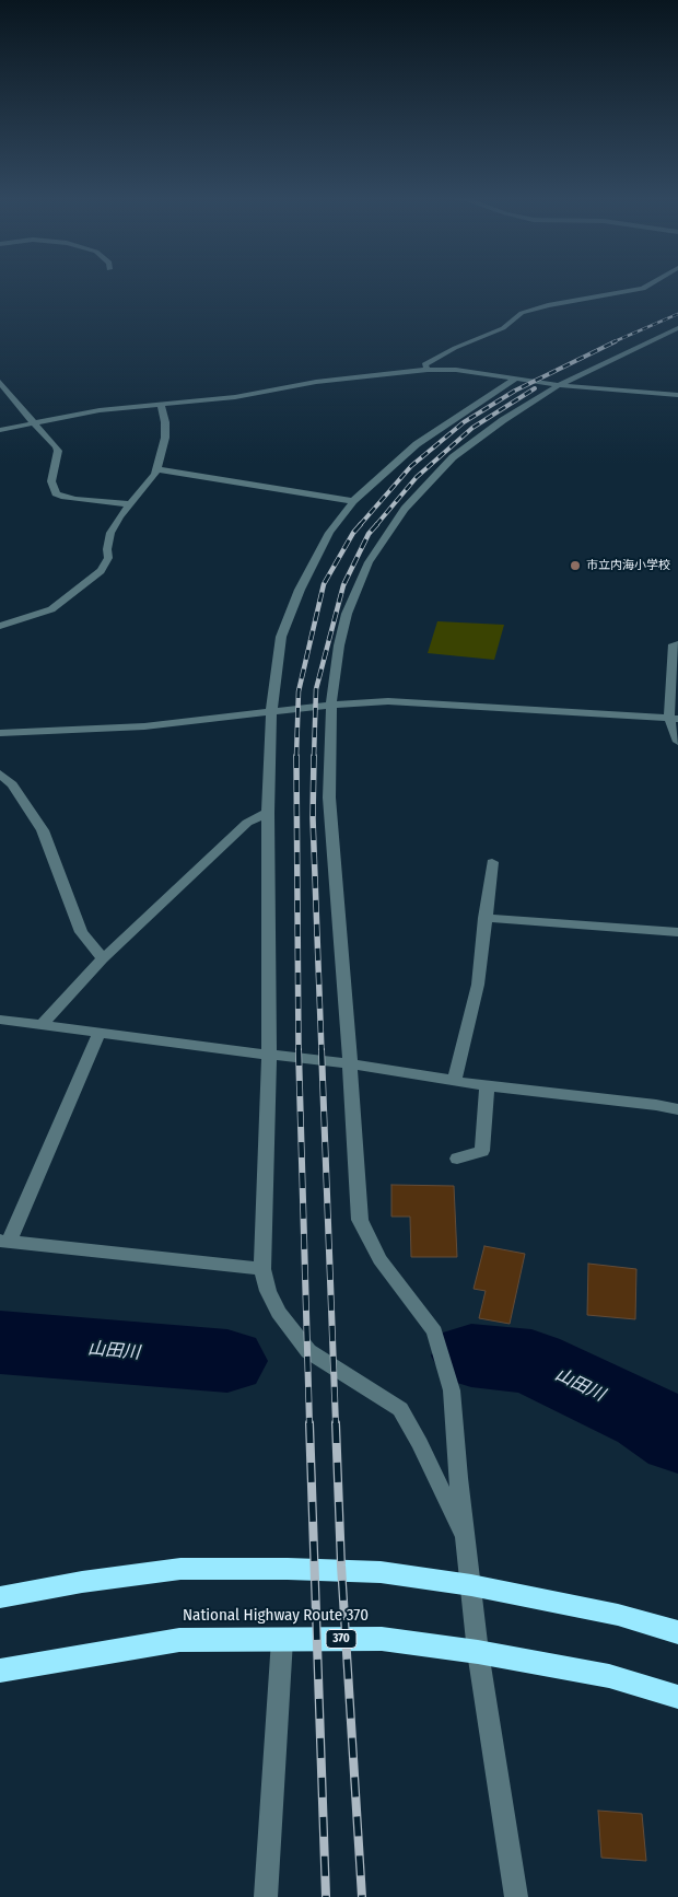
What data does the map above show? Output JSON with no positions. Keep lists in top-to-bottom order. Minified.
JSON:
{"streets":{"highway":["National Highway Route 370","370"]},"water":["山田川"],"places":["市立内海小学校"]}
